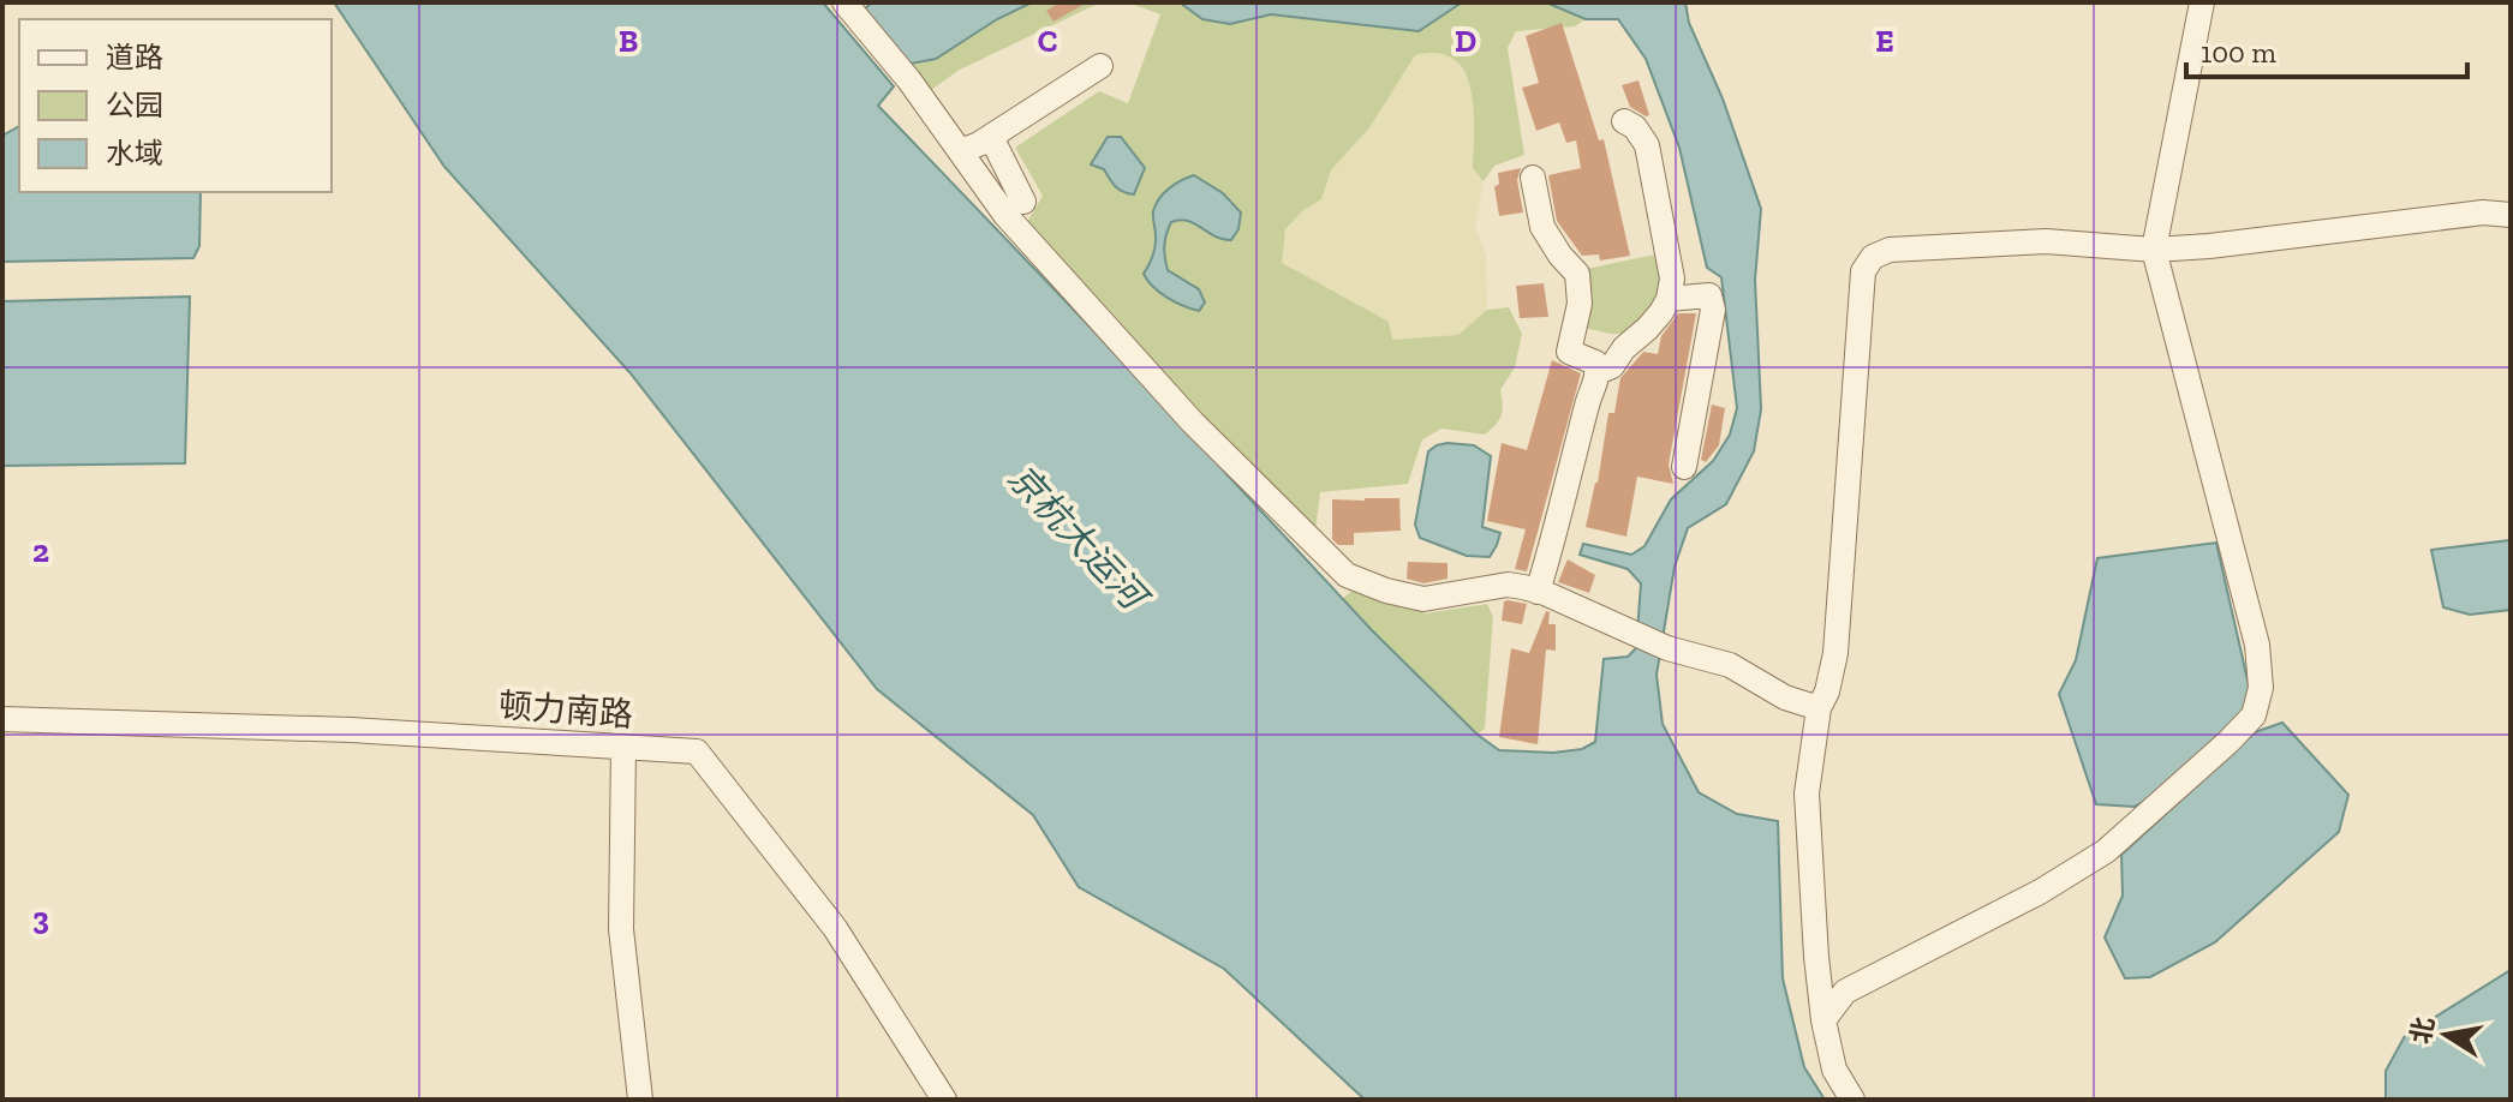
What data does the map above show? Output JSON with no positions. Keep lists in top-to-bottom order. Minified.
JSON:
{"streets":{"street":["顿力南路"]},"water":["京杭大运河"],"legend":["道路","公园","水域"],"scale_bar":"100 m","north":"left","grid":{"columns":["B","C","D","E"],"rows":["2","3"]}}
